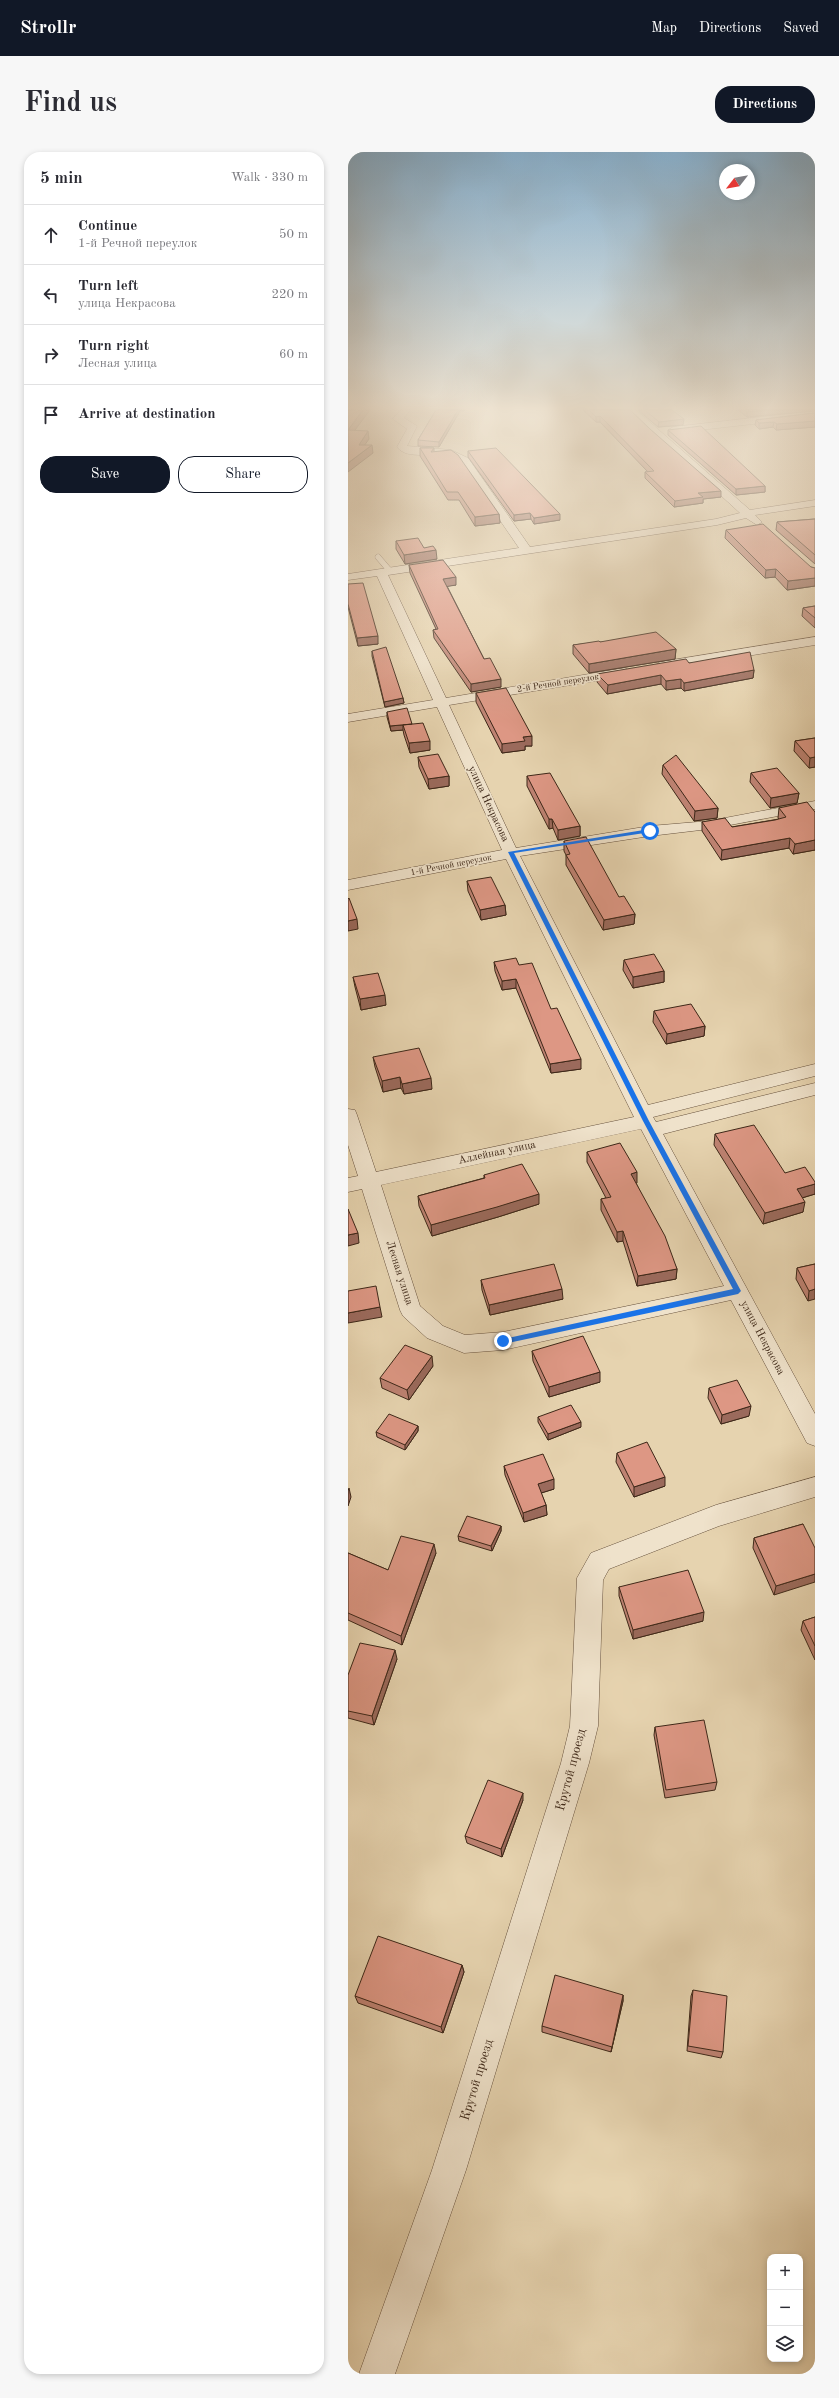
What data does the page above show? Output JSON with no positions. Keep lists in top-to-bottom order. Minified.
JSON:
{"streets":{"street":["2-й Речной переулок","улица Некрасова","1-й Речной переулок","Аллейная улица","Лесная улица","Крутой проезд"]},"crossings":[["2-й Речной переулок","улица Некрасова"],["улица Некрасова","1-й Речной переулок"],["улица Некрасова","Аллейная улица"],["улица Некрасова","Лесная улица"],["Аллейная улица","Лесная улица"]],"north":"bottom left","page":{"header":"Strollr","nav":["Map","Directions","Saved"],"buttons":["Directions",["Save","Share"]],"title":"Find us","heading":["5 min","Walk · 330 m"],"list":[["Continue","1-й Речной переулок","50 m"],["Turn left","улица Некрасова","220 m"],["Turn right","Лесная улица","60 m"],"Arrive at destination"],"map_buttons":["+","−"]}}
